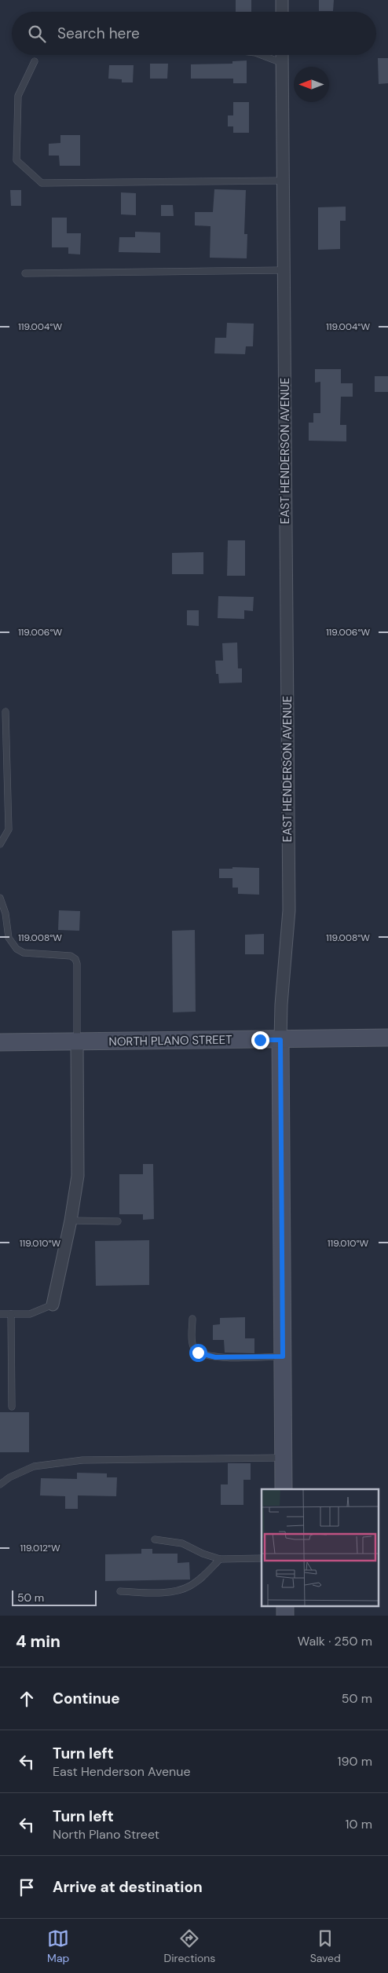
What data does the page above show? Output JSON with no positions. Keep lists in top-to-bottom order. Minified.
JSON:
{"streets":{"main road":["EAST HENDERSON AVENUE","NORTH PLANO STREET"]},"crossings":[["EAST HENDERSON AVENUE","NORTH PLANO STREET"]],"scale_bar":"50 m","north":"left","page":{"search":"Search here","scale":"50 m","heading":["4 min","Walk · 250 m"],"list":[["Continue","50 m"],["Turn left","East Henderson Avenue","190 m"],["Turn left","North Plano Street","10 m"],"Arrive at destination"],"nav":["Map","Directions","Saved"]},"coordinates":["119.004°W","119.006°W","119.008°W","119.010°W","119.012°W"]}
